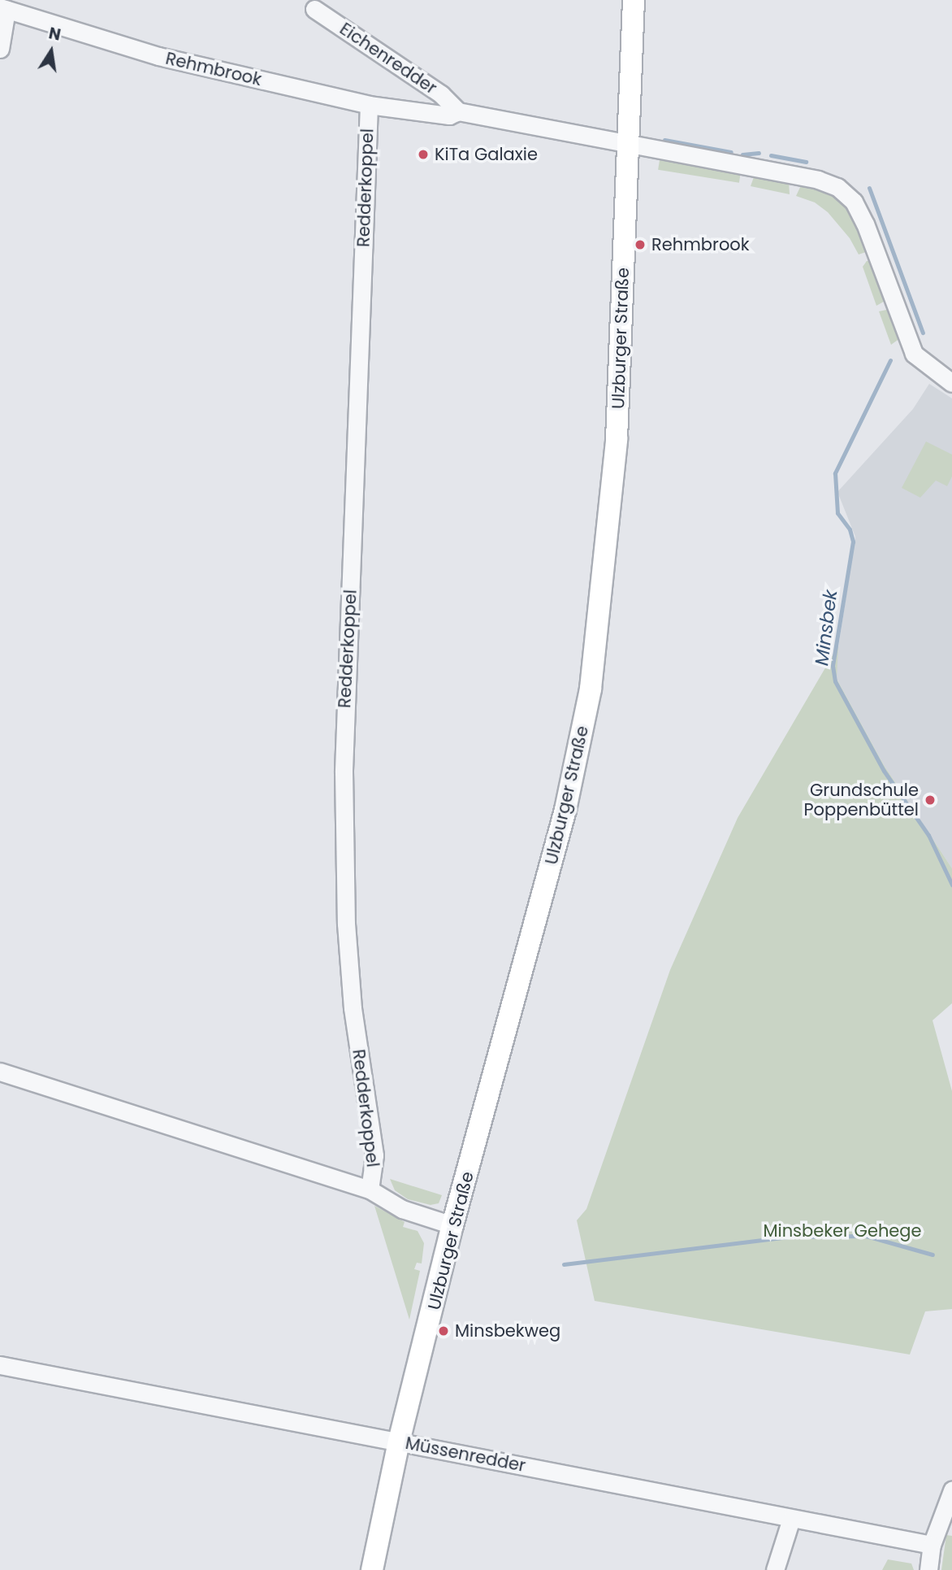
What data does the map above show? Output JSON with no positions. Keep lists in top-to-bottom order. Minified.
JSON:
{"streets":{"main road":["Ulzburger Straße"],"street":["Eichenredder","Rehmbrook","Redderkoppel","Müssenredder"]},"crossings":[["Eichenredder","Rehmbrook"],["Rehmbrook","Redderkoppel"],["Rehmbrook","Ulzburger Straße"],["Ulzburger Straße","Müssenredder"]],"water":["Minsbek"],"parks":["Minsbeker Gehege"],"places":["KiTa Galaxie","Rehmbrook","Grundschule Poppenbüttel","Minsbekweg"],"north":"top"}
